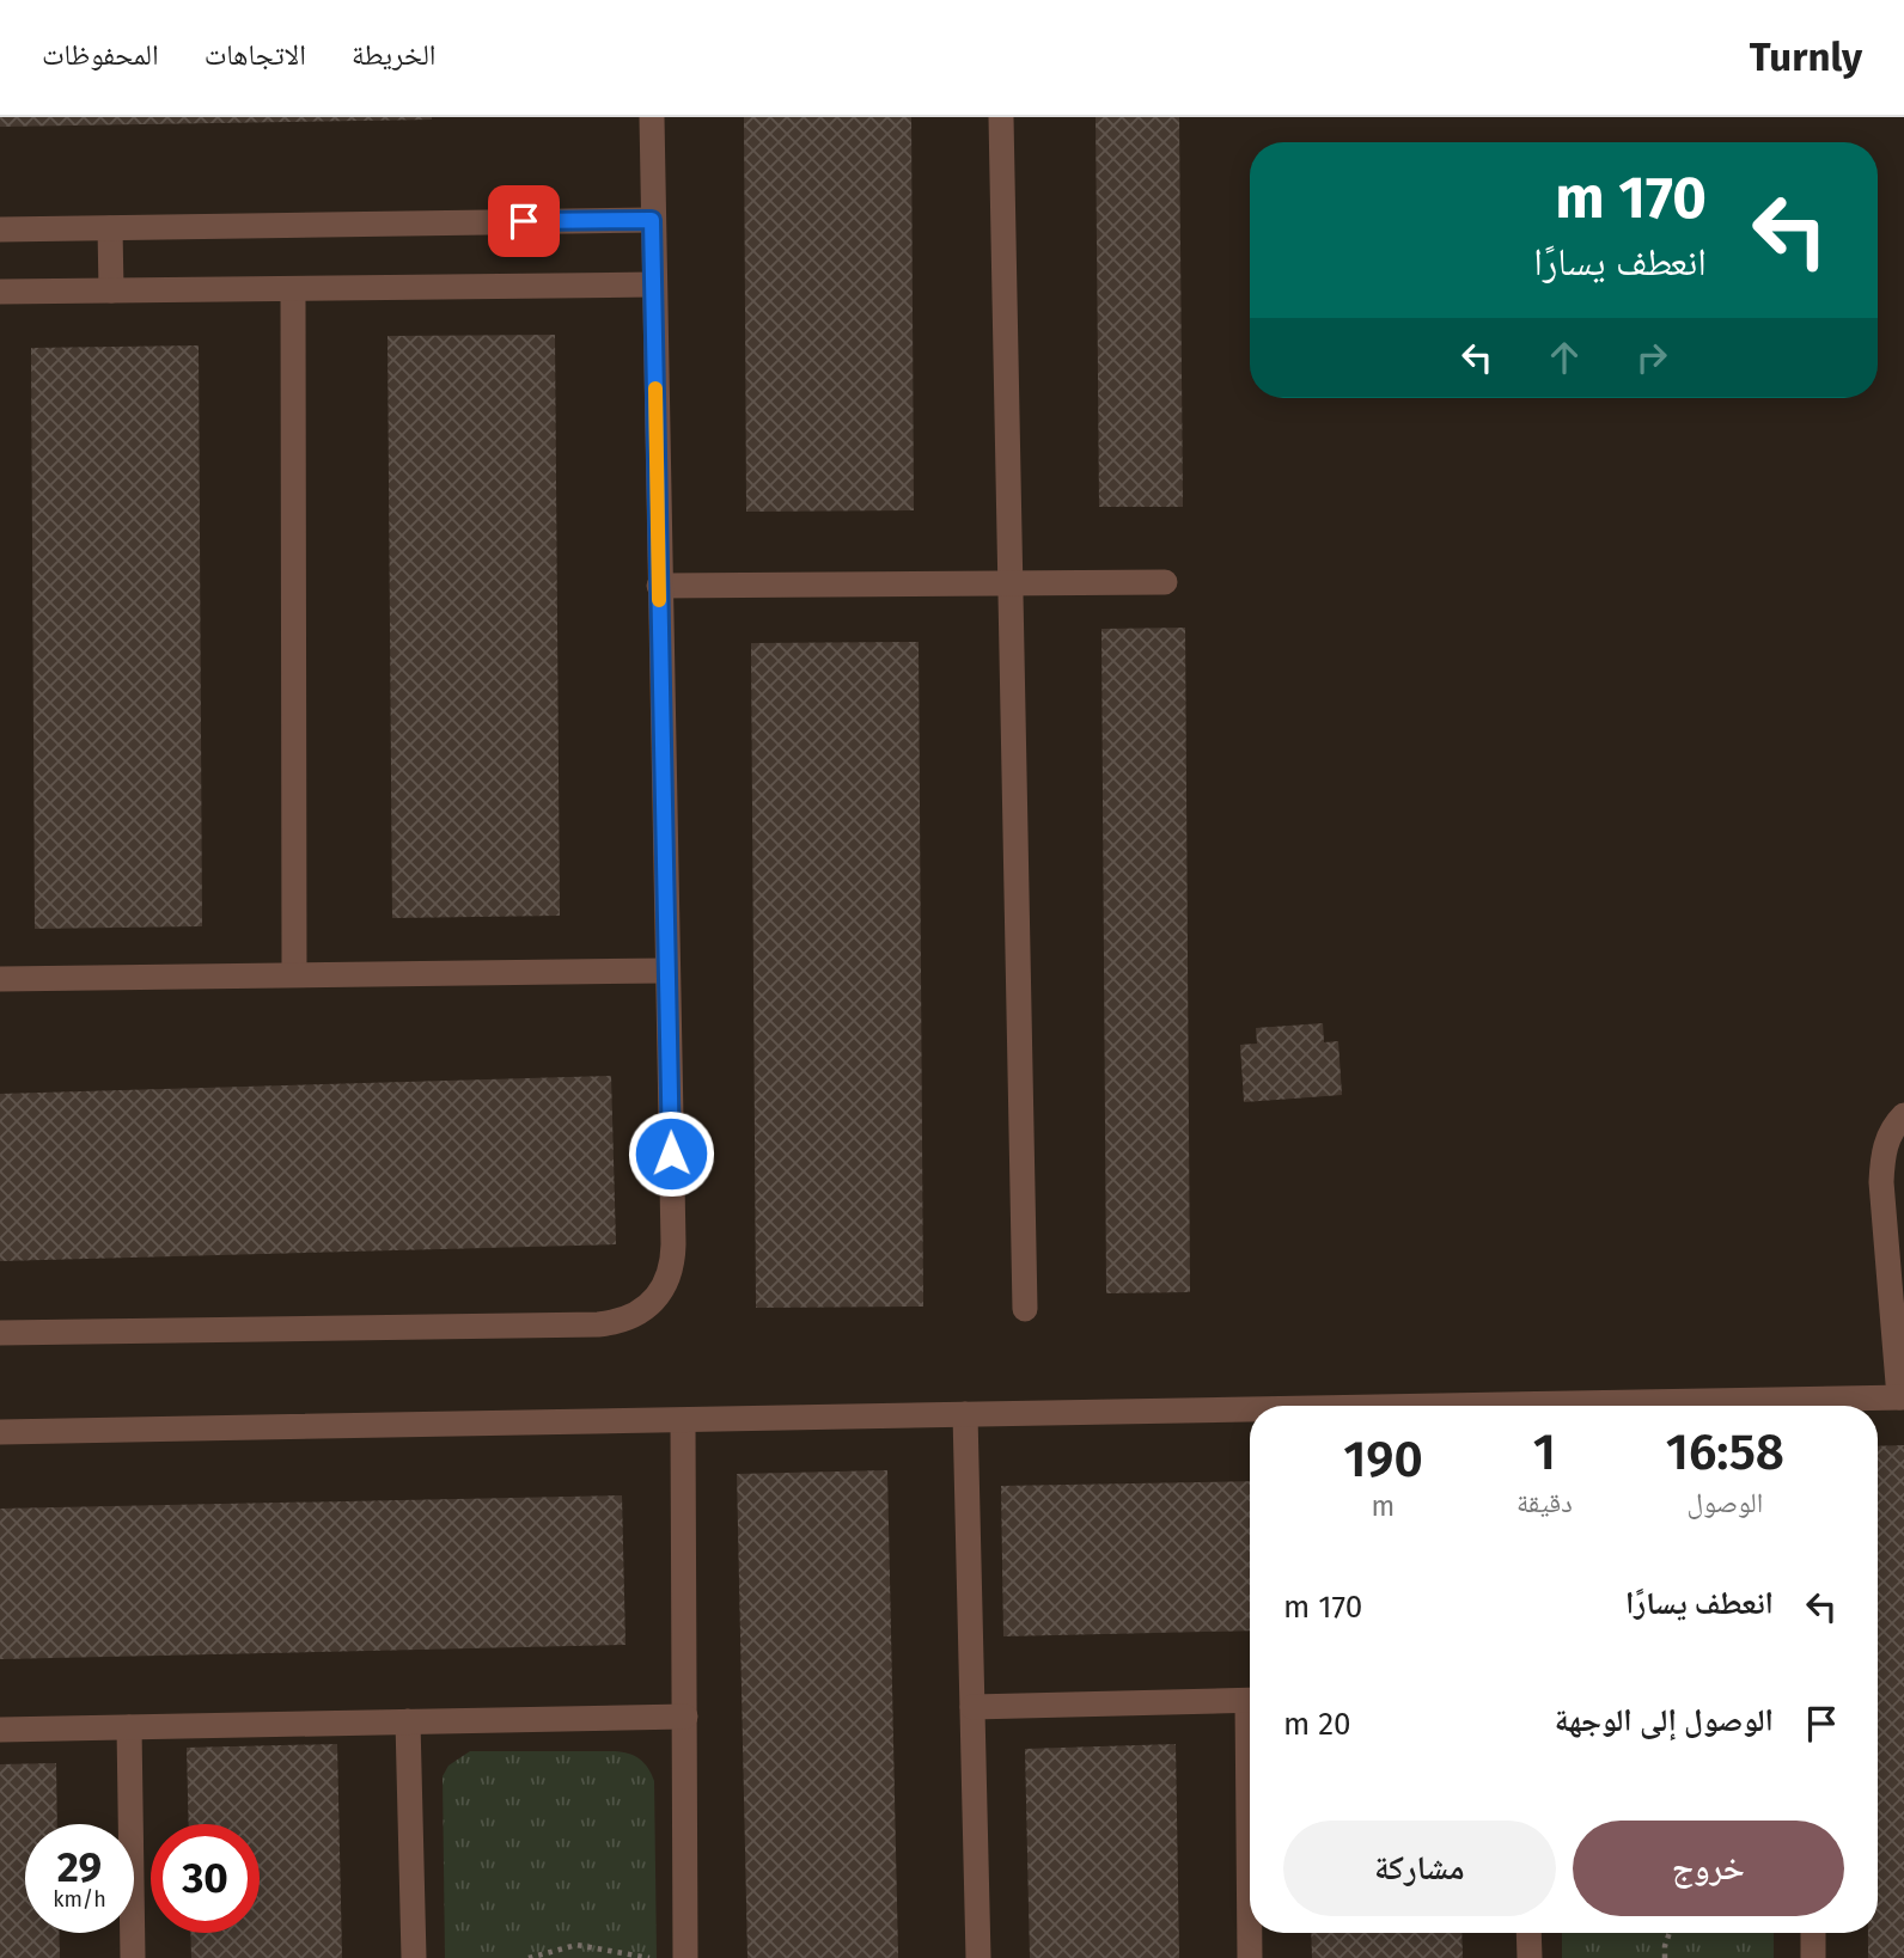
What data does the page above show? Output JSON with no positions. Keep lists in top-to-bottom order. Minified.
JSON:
{"page":{"header":"Turnly","nav":["الخريطة","الاتجاهات","المحفوظات"],"turn":["170 m","انعطف يسارًا"],"eta":["16:58","الوصول","1","دقيقة","190","m"],"list":[{"name":"انعطف يسارًا","value":"170 m"},{"name":"الوصول إلى الوجهة","value":"20 m"}],"buttons":["خروج","مشاركة"],"speed":"29 km/h","limit":"30"}}
